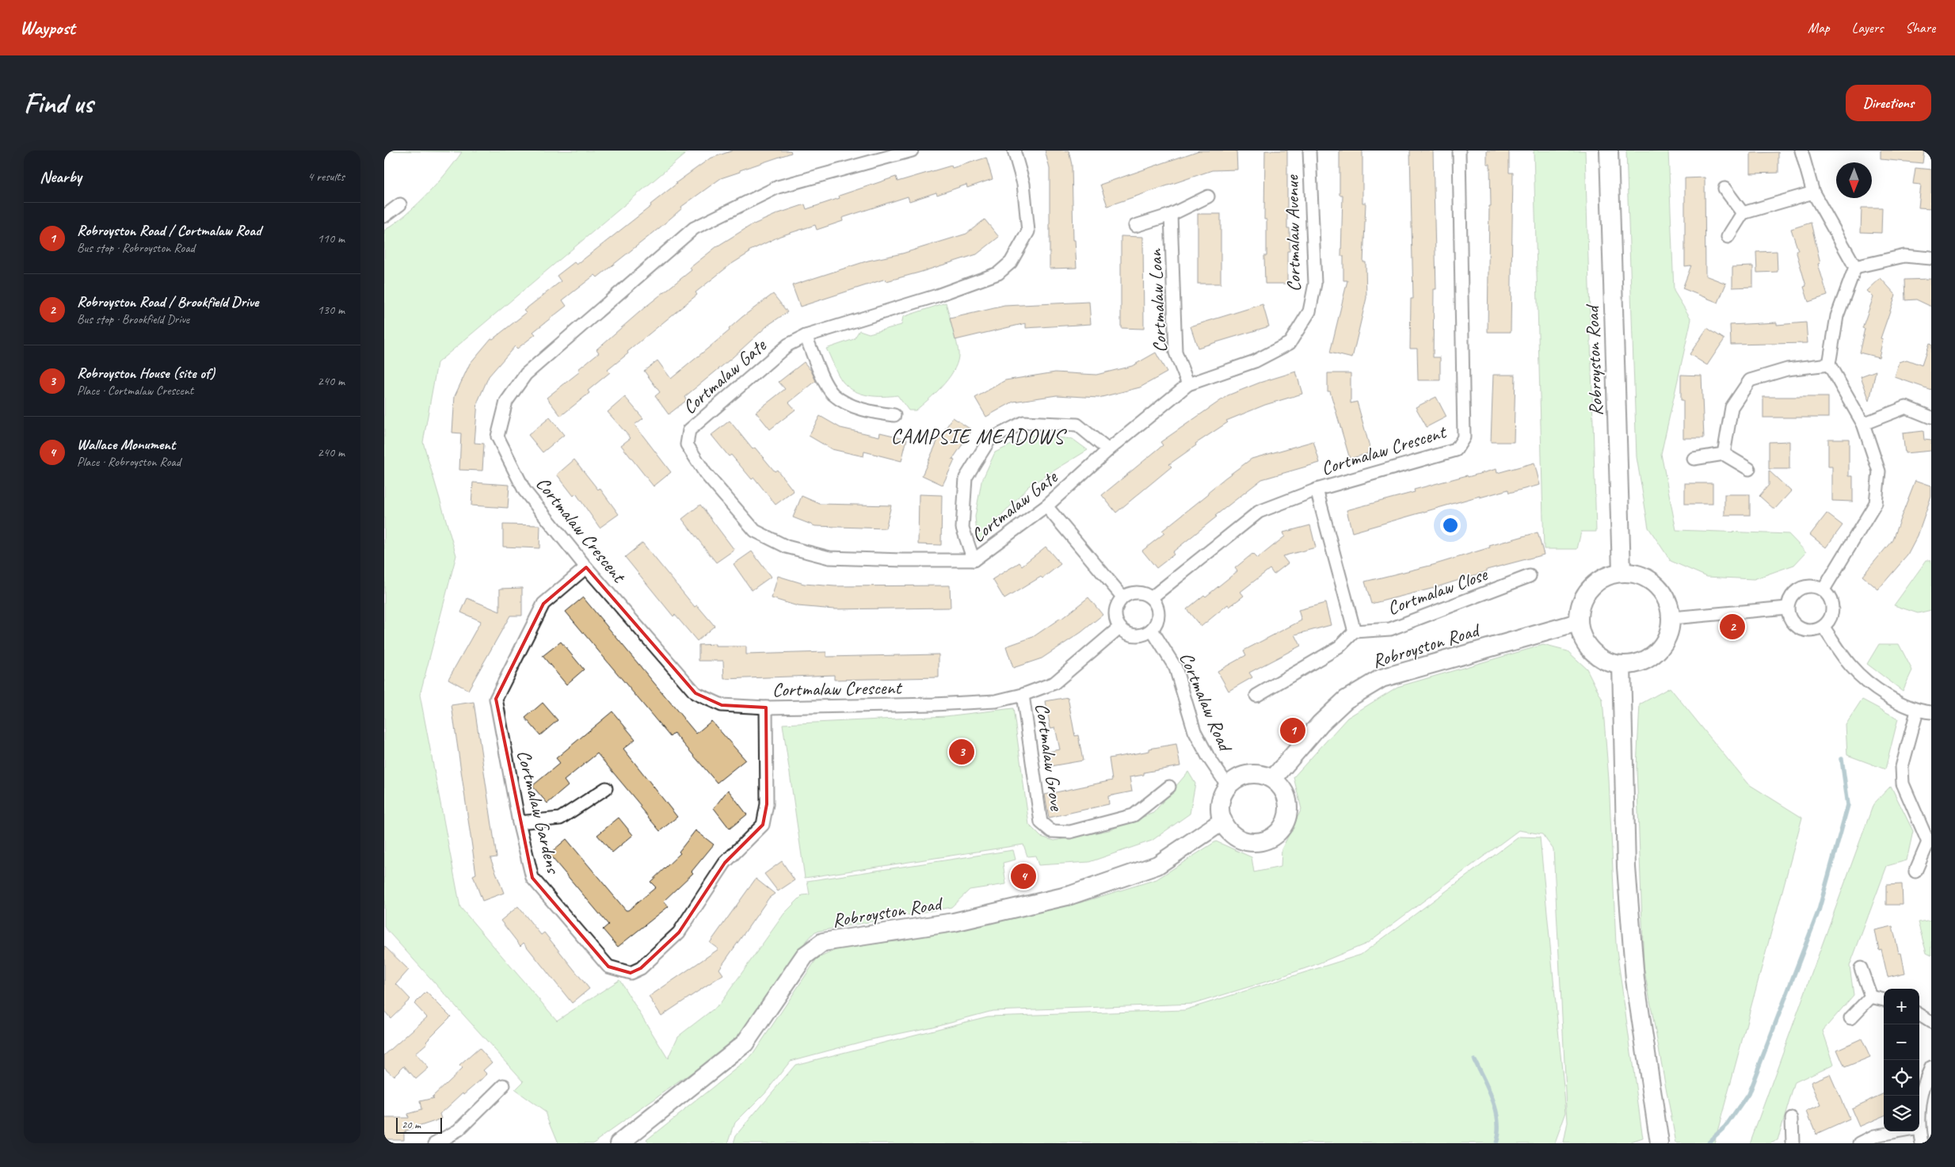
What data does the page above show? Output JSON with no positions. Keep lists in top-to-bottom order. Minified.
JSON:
{"streets":{"street":["Cortmalaw Avenue","Cortmalaw Loan","Robroyston Road","Cortmalaw Gate","Cortmalaw Crescent","Cortmalaw Close","Cortmalaw Road","Cortmalaw Grove","Cortmalaw Gardens"]},"crossings":[["Cortmalaw Avenue","Cortmalaw Loan"],["Cortmalaw Avenue","Cortmalaw Gate"],["Cortmalaw Loan","Cortmalaw Gate"],["Robroyston Road","Cortmalaw Road"],["Cortmalaw Crescent","Cortmalaw Road"],["Cortmalaw Crescent","Cortmalaw Grove"],["Cortmalaw Crescent","Cortmalaw Gardens"]],"districts":["CAMPSIE MEADOWS"],"scale_bar":"20 m","north":"bottom","page":{"header":"Waypost","nav":["Map","Layers","Share"],"buttons":"Directions","title":"Find us","heading":["Nearby","4 results"],"list":[{"mark":"1","name":"Robroyston Road / Cortmalaw Road","note":"Bus stop · Robroyston Road","value":"110 m"},{"mark":"2","name":"Robroyston Road / Brookfield Drive","note":"Bus stop · Brookfield Drive","value":"130 m"},{"mark":"3","name":"Robroyston House (site of)","note":"Place · Cortmalaw Crescent","value":"240 m"},{"mark":"4","name":"Wallace Monument","note":"Place · Robroyston Road","value":"240 m"}],"pins":["2","1","3","4"],"map_buttons":["+","−"],"scale":"20 m"}}
